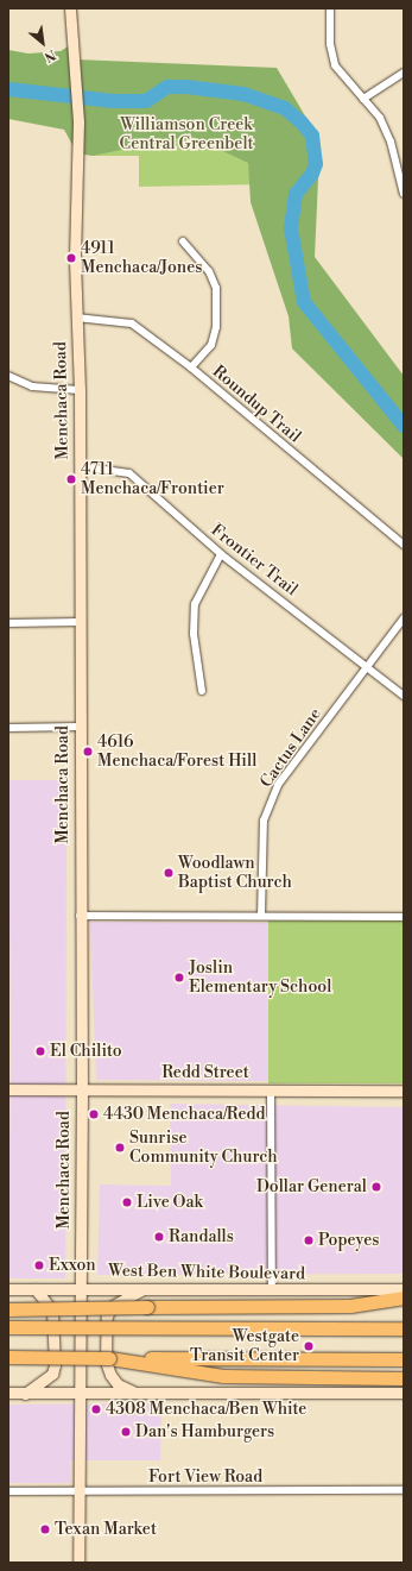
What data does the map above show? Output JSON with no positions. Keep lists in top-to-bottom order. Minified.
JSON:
{"streets":{"main road":["Menchaca Road","Redd Street","West Ben White Boulevard"],"street":["Roundup Trail","Frontier Trail","Cactus Lane","Fort View Road"]},"crossings":[["Menchaca Road","Roundup Trail"],["Menchaca Road","Frontier Trail"],["Menchaca Road","Redd Street"],["Menchaca Road","West Ben White Boulevard"],["Menchaca Road","Fort View Road"],["Frontier Trail","Cactus Lane"]],"parks":["Williamson Creek Central Greenbelt"],"places":["4911 Menchaca/Jones","4711 Menchaca/Frontier","4616 Menchaca/Forest Hill","Woodlawn Baptist Church","Joslin Elementary School","El Chilito","4430 Menchaca/Redd","Sunrise Community Church","Dollar General","Live Oak","Randalls","Popeyes","Exxon","Westgate Transit Center","4308 Menchaca/Ben White","Dan's Hamburgers","Texan Market"],"north":"bottom right"}
